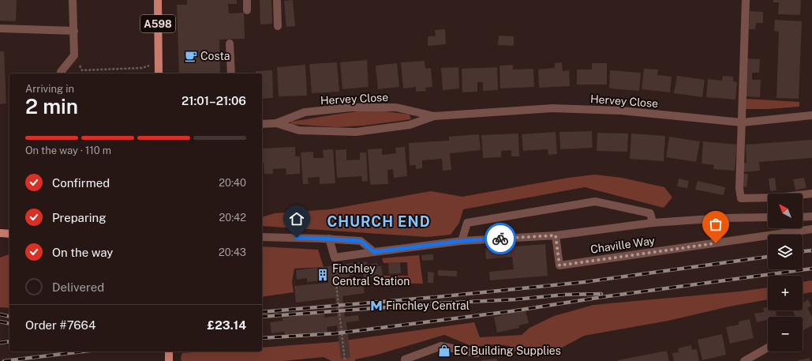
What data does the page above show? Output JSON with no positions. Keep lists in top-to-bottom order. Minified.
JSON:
{"streets":{"main road":["A598"],"street":["Hervey Close","Chaville Way"]},"districts":["CHURCH END"],"places":{"cafe":["Costa"],"building":["Finchley Central Station"],"metro station":["Finchley Central"],"shop":["EC Building Supplies"]},"north":"top left","page":{"heading":["2 min","Arriving in","21:01–21:06"],"panel":["Order #7664","£23.14"],"bar":"On the way · 110 m","list":[["Confirmed","20:40"],["Preparing","20:42"],["On the way","20:43"],"Delivered"],"map_buttons":["+","−"]}}
